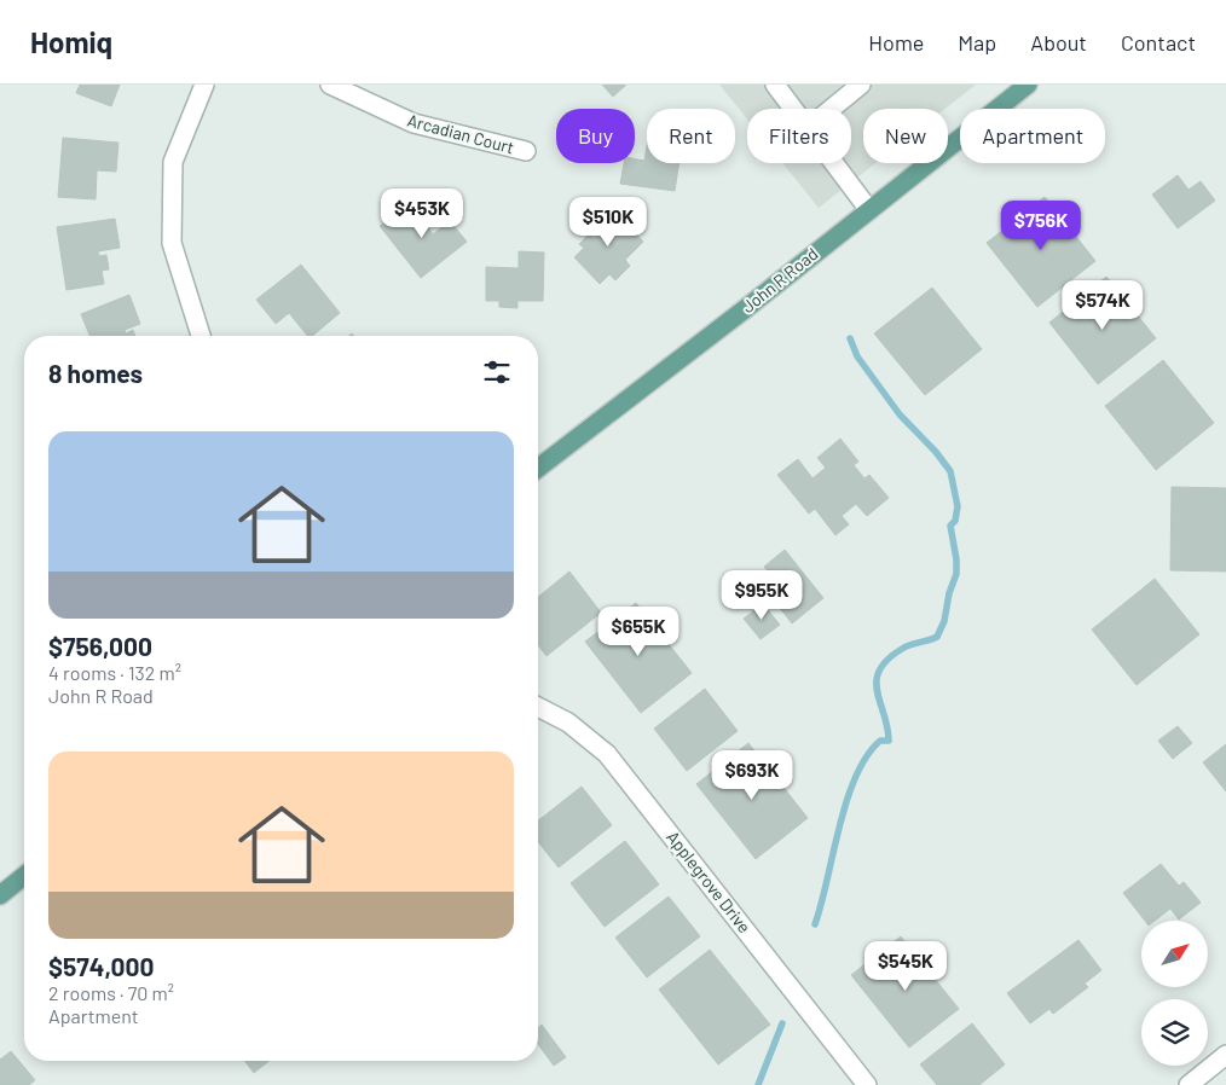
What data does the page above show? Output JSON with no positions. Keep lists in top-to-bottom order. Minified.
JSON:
{"streets":{"main road":["John R Road"],"street":["Arcadian Court","Applegrove Drive"]},"north":"top right","page":{"header":"Homiq","nav":["Home","Map","About","Contact"],"chip":["Buy","Rent","Filters","New","Apartment"],"price":["$453K","$510K","$756K","$574K","$955K","$655K","$693K","$545K"],"heading":"8 homes","list":[{"name":"$756,000","note":"4 rooms · 132 m² · John R Road"},{"name":"$574,000","note":"2 rooms · 70 m² · Apartment"}]}}
